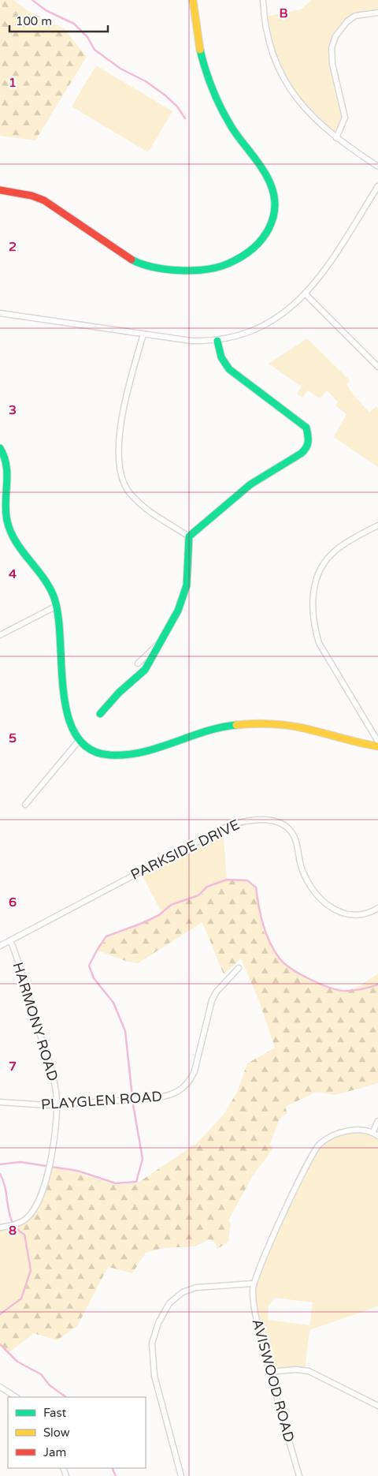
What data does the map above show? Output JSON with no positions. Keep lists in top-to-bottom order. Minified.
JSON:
{"streets":{"street":["PARKSIDE DRIVE","HARMONY ROAD","PLAYGLEN ROAD","AVISWOOD ROAD"]},"crossings":[["PARKSIDE DRIVE","HARMONY ROAD"],["HARMONY ROAD","PLAYGLEN ROAD"]],"legend":["Fast","Slow","Jam"],"scale_bar":"100 m","grid":{"columns":["B"],"rows":["1","2","3","4","5","6","7","8"]}}
